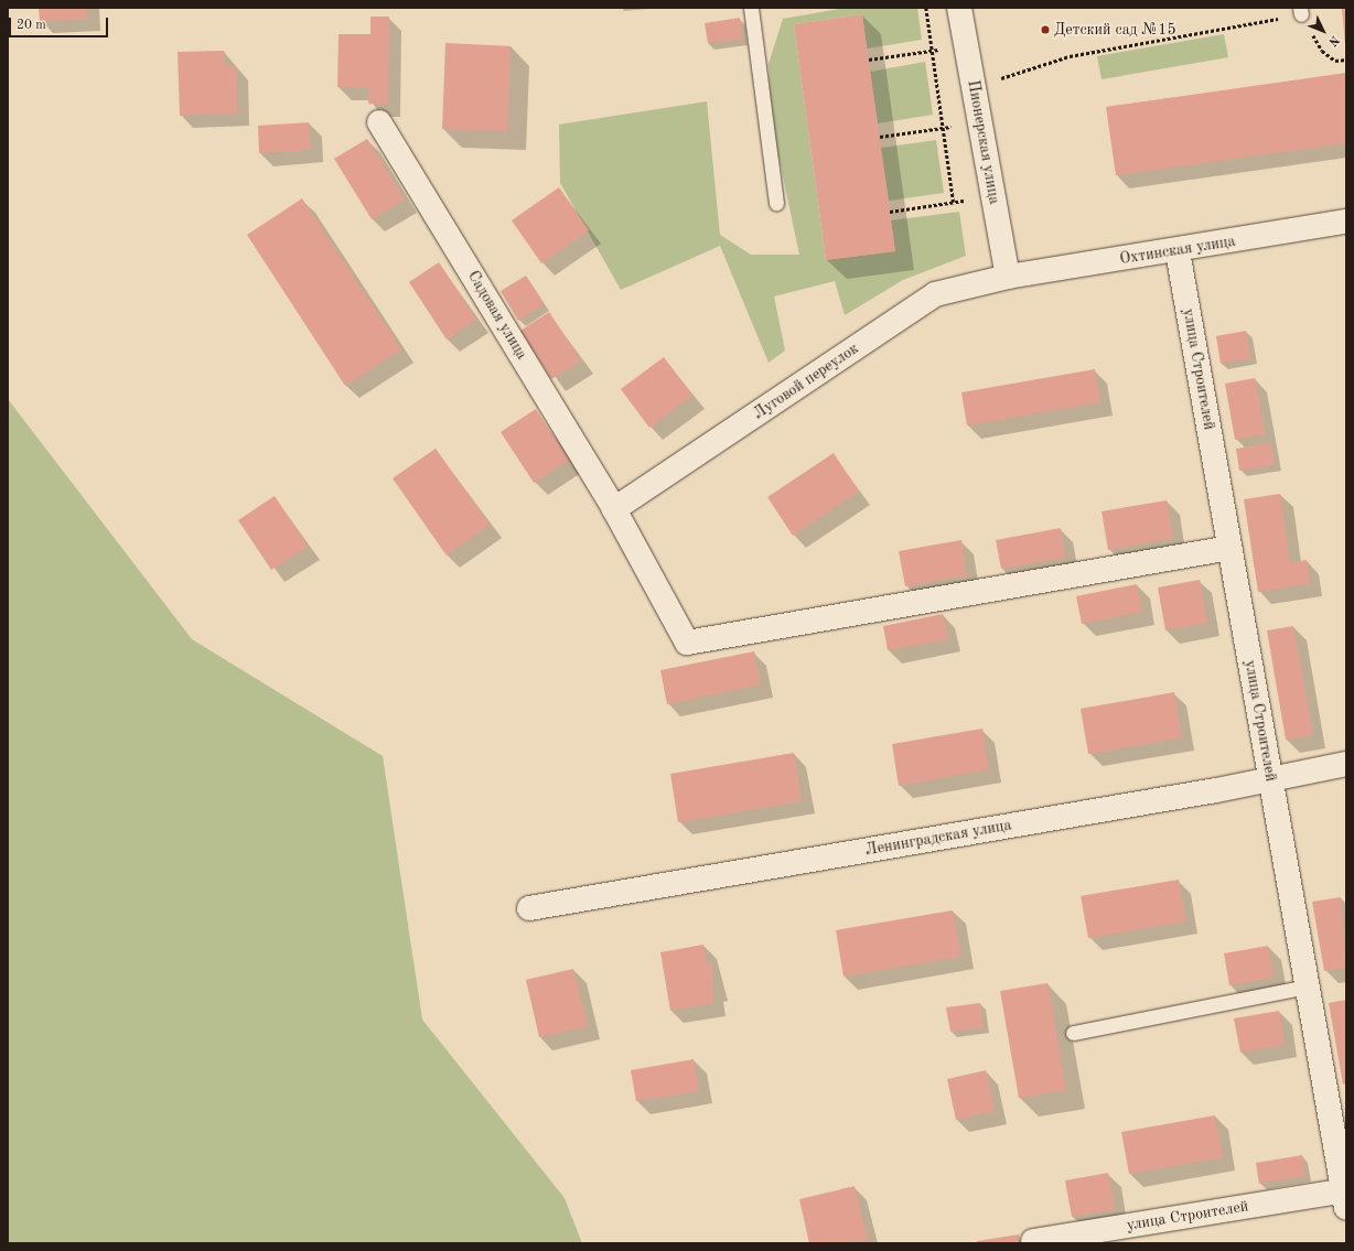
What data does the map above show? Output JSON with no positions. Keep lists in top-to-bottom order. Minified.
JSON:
{"streets":{"street":["Пионерская улица","Охтинская улица","Садовая улица","улица Строителей","Луговой переулок","Ленинградская улица"]},"crossings":[["Пионерская улица","Охтинская улица"],["Пионерская улица","Луговой переулок"],["Охтинская улица","улица Строителей"],["Охтинская улица","Луговой переулок"],["Садовая улица","улица Строителей"],["Садовая улица","Луговой переулок"],["улица Строителей","Ленинградская улица"]],"places":["Детский сад №15"],"scale_bar":"20 m","north":"bottom right"}
